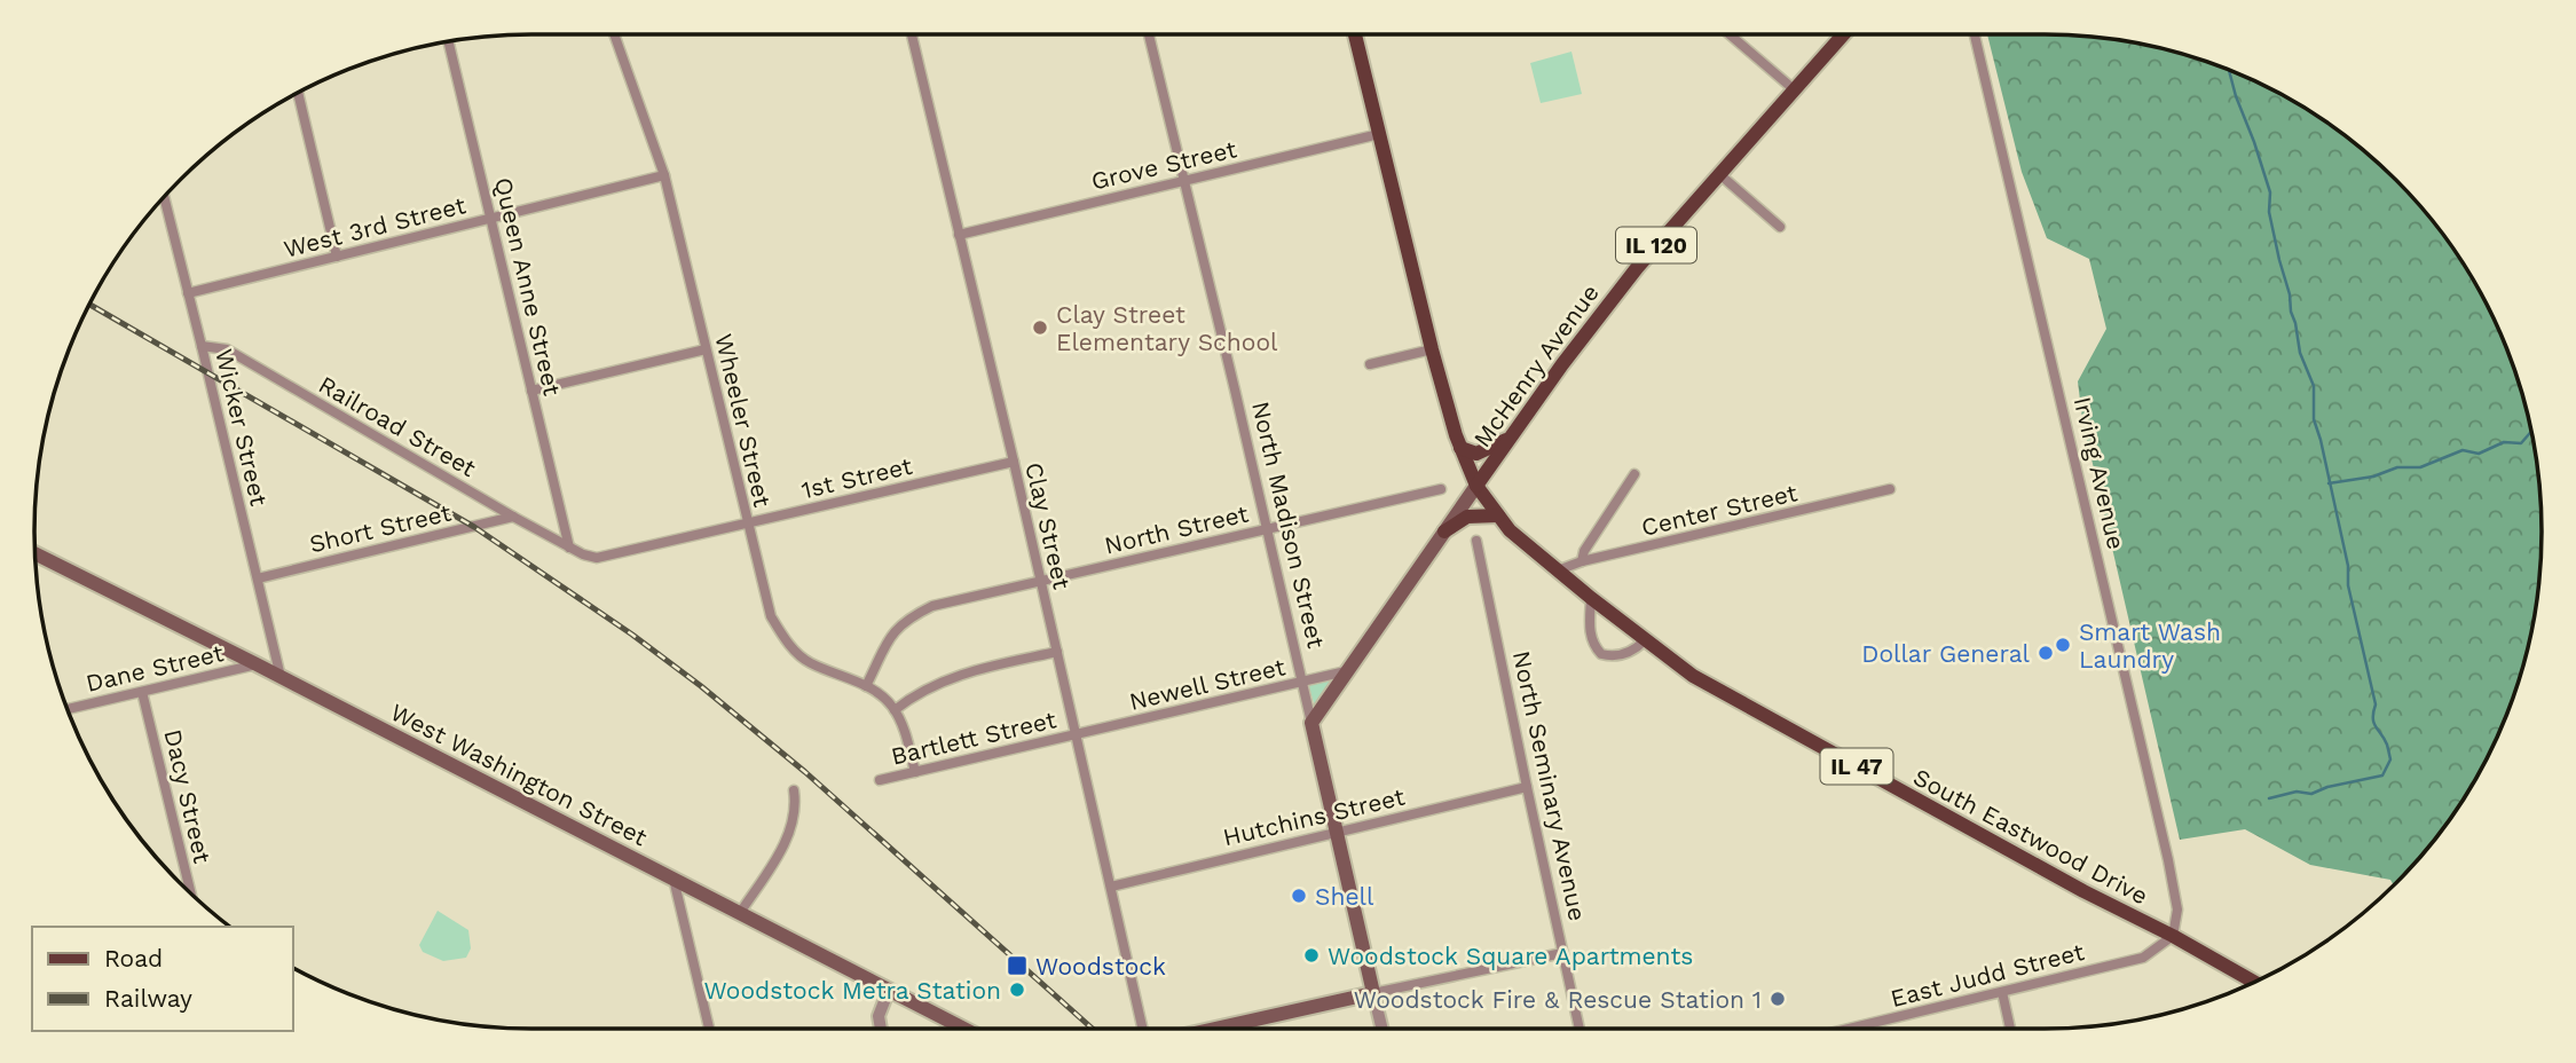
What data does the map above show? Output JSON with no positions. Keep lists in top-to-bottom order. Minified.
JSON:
{"streets":{"main road":["IL 120","McHenry Avenue","North Madison Street","IL 47","West Washington Street","South Eastwood Drive"],"street":["Grove Street","West 3rd Street","Queen Anne Street","Wheeler Street","Railroad Street","Wicker Street","Irving Avenue","1st Street","Center Street","Clay Street","Short Street","North Street","Dane Street","Newell Street","Bartlett Street","North Seminary Avenue","Dacy Street","Hutchins Street","East Judd Street"]},"crossings":[["Grove Street","North Madison Street"],["Grove Street","Clay Street"],["Grove Street","IL 47"],["West 3rd Street","Queen Anne Street"],["West 3rd Street","Wheeler Street"],["West 3rd Street","Wicker Street"],["Queen Anne Street","Railroad Street"],["Queen Anne Street","1st Street"],["McHenry Avenue","North Madison Street"],["McHenry Avenue","Newell Street"],["McHenry Avenue","IL 47"],["McHenry Avenue","South Eastwood Drive"],["Wheeler Street","1st Street"],["Wheeler Street","North Street"],["Wheeler Street","Bartlett Street"],["Railroad Street","Wicker Street"],["Railroad Street","1st Street"],["Railroad Street","Short Street"],["Wicker Street","Short Street"],["Wicker Street","West Washington Street"],["Irving Avenue","South Eastwood Drive"],["Irving Avenue","East Judd Street"],["1st Street","Clay Street"],["Center Street","South Eastwood Drive"],["North Madison Street","North Street"],["North Madison Street","Newell Street"],["North Madison Street","Hutchins Street"],["Clay Street","North Street"],["Clay Street","Newell Street"],["Clay Street","Bartlett Street"],["Clay Street","Hutchins Street"],["Dane Street","West Washington Street"],["Dane Street","Dacy Street"],["Newell Street","Bartlett Street"],["IL 47","South Eastwood Drive"],["North Seminary Avenue","Hutchins Street"],["South Eastwood Drive","East Judd Street"]],"places":{"other":["Clay Street Elementary School","Smart Wash Laundry","Dollar General","Shell","Woodstock Square Apartments","Woodstock Metra Station","Woodstock Fire & Rescue Station 1"],"transit":["Woodstock"]},"legend":["Road","Railway"]}
